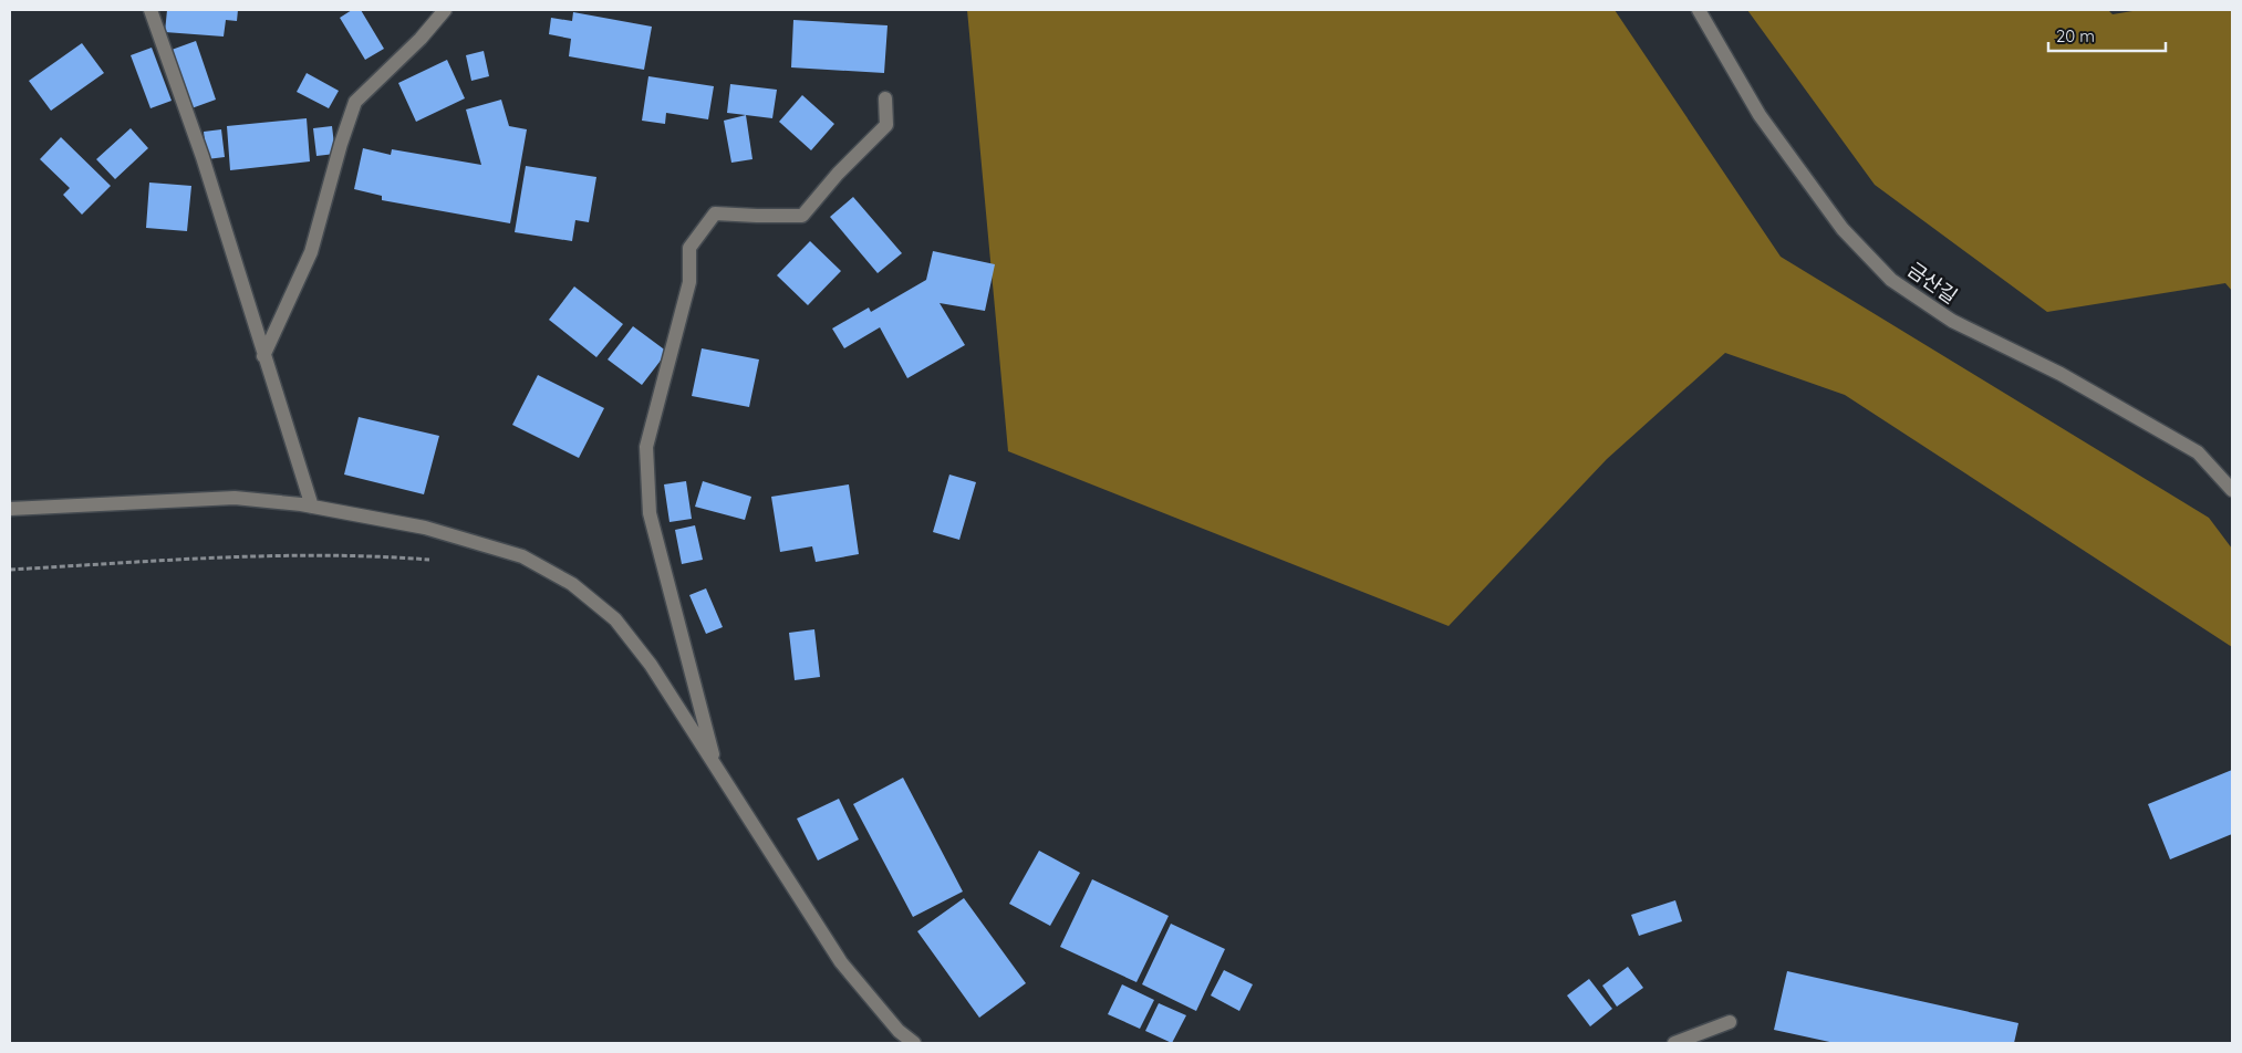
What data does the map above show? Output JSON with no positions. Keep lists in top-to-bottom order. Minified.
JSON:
{"streets":{"street":["금산길"]},"scale_bar":"20 m"}
